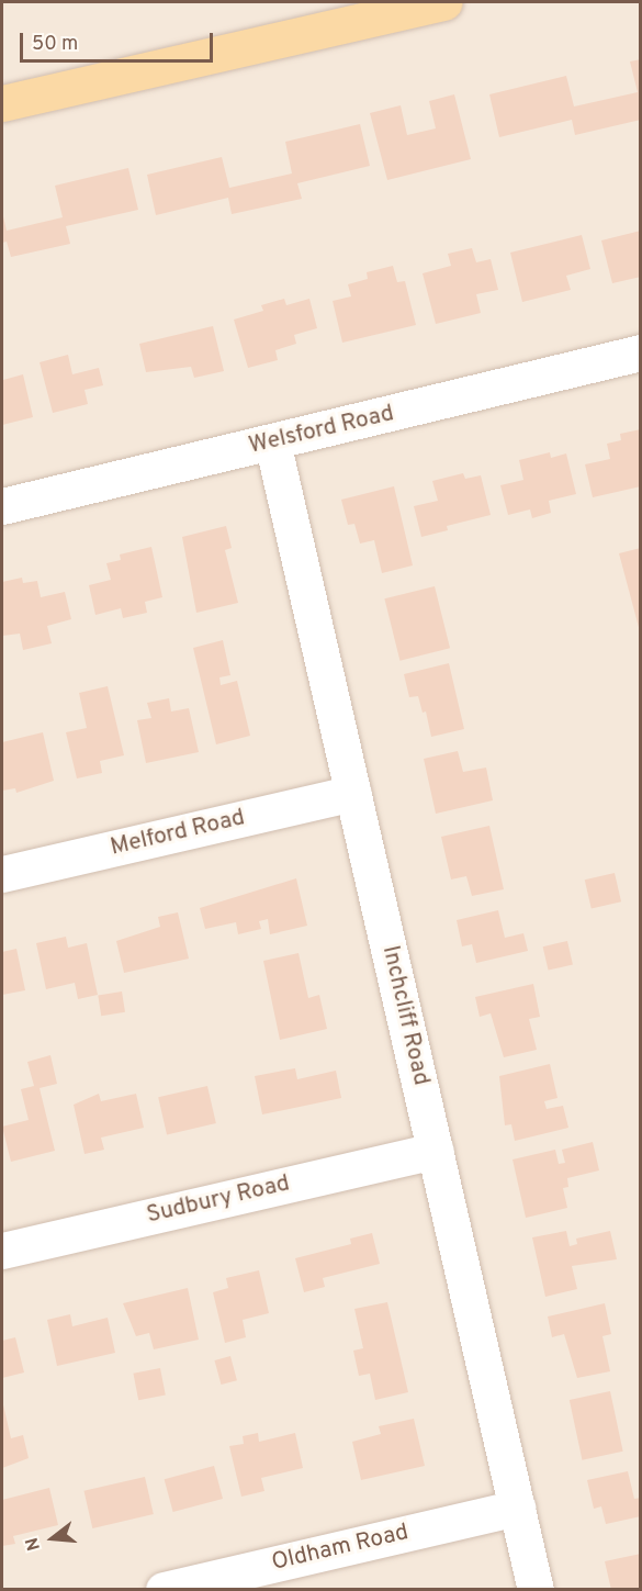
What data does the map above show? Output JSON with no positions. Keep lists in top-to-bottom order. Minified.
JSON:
{"streets":{"street":["Welsford Road","Melford Road","Inchcliff Road","Sudbury Road","Oldham Road"]},"crossings":[["Welsford Road","Inchcliff Road"],["Melford Road","Inchcliff Road"],["Inchcliff Road","Sudbury Road"],["Inchcliff Road","Oldham Road"]],"scale_bar":"50 m","north":"left"}
